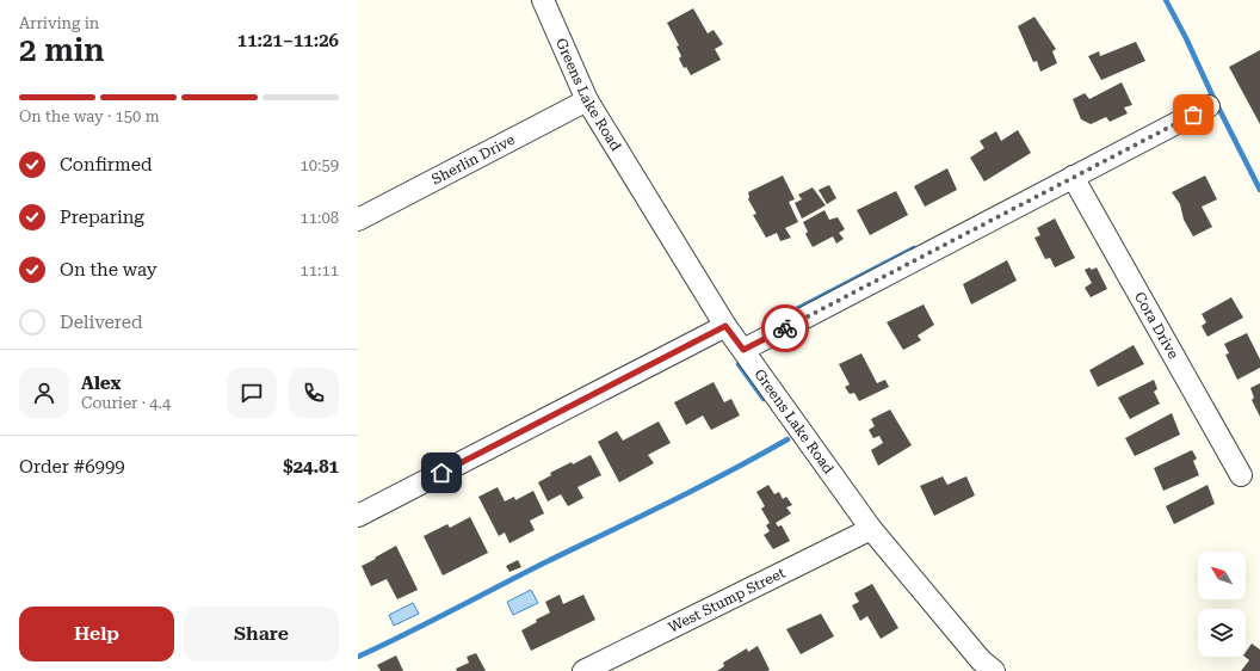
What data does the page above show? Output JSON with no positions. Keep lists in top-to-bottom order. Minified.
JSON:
{"streets":{"street":["Greens Lake Road","Sherlin Drive","Cora Drive","West Stump Street"]},"crossings":[["Greens Lake Road","Sherlin Drive"],["Greens Lake Road","West Stump Street"]],"north":"top left","page":{"heading":["2 min","Arriving in","11:21–11:26"],"panel":["Alex","Courier · 4.4","Order #6999","$24.81"],"bar":"On the way · 150 m","list":[["Confirmed","10:59"],["Preparing","11:08"],["On the way","11:11"],"Delivered"],"buttons":["Help","Share"]}}
